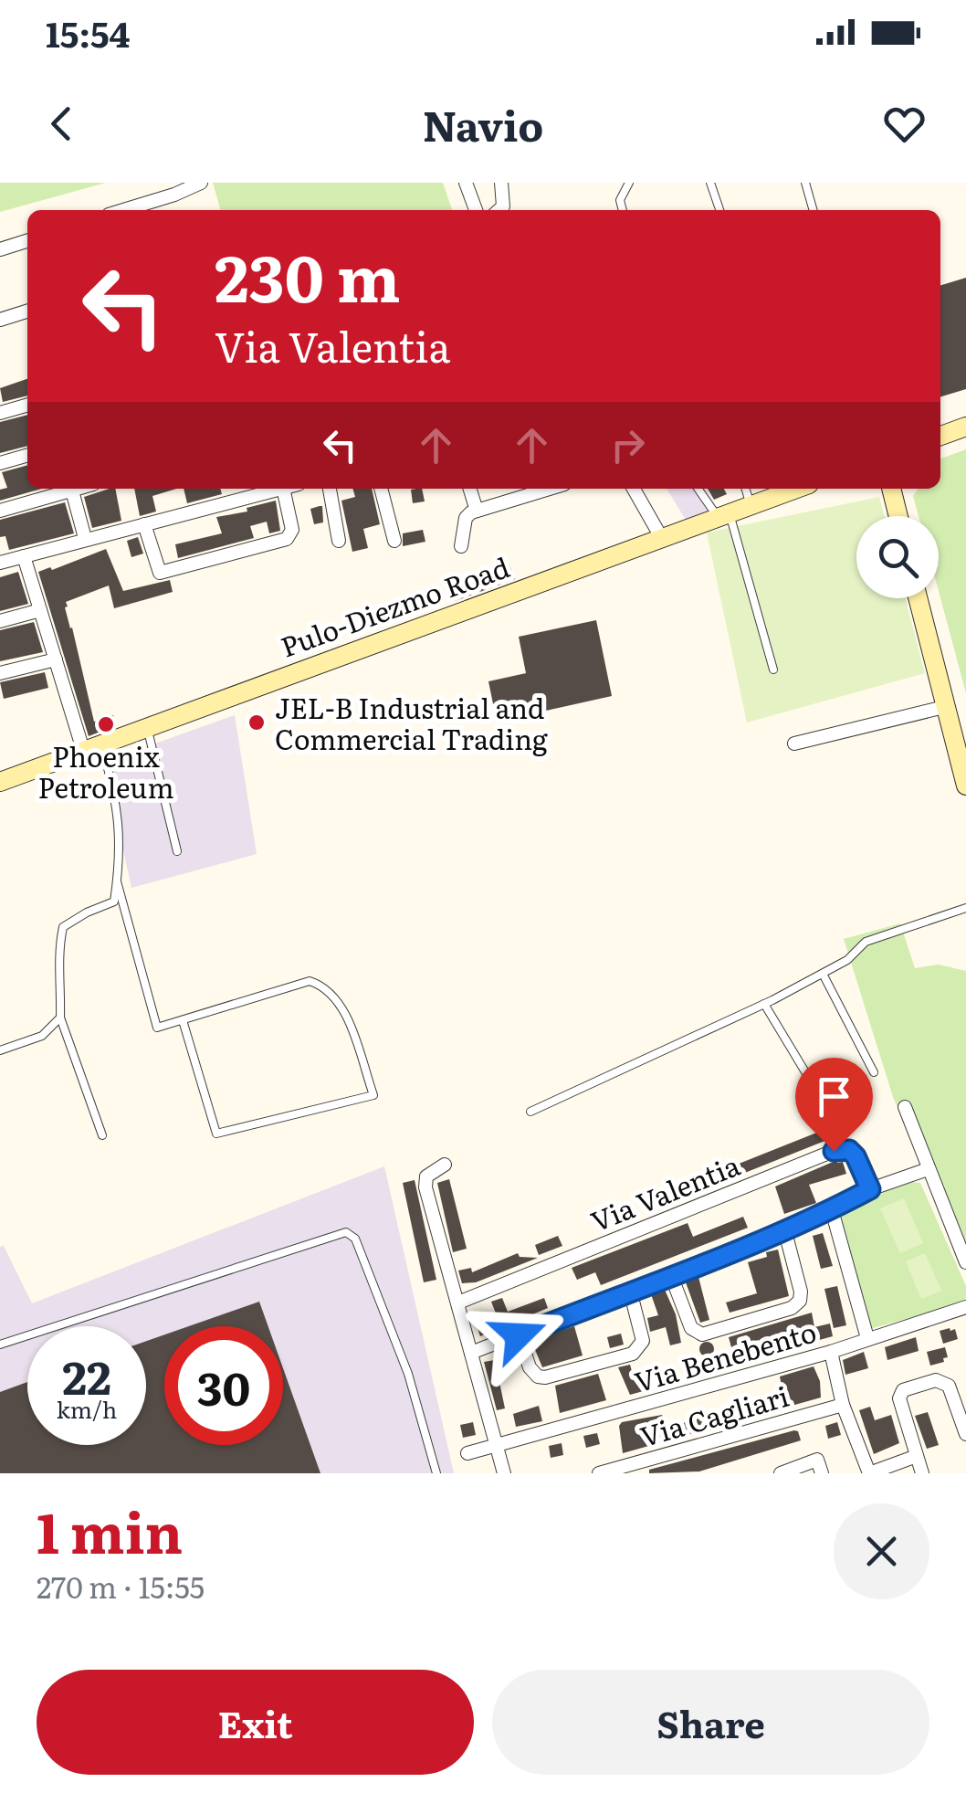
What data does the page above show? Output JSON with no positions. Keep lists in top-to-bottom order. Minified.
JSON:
{"streets":{"main road":["Pulo-Diezmo Road"],"street":["Via Valentia","Via Benebento","Via Cagliari"]},"places":["JEL-B Industrial and Commercial Trading","Phoenix Petroleum"],"page":{"status":"15:54","header":"Navio","turn":["230 m","Via Valentia"],"speed":"22 km/h","limit":"30","heading":["1 min","270 m · 15:55"],"buttons":["Exit","Share"]}}
